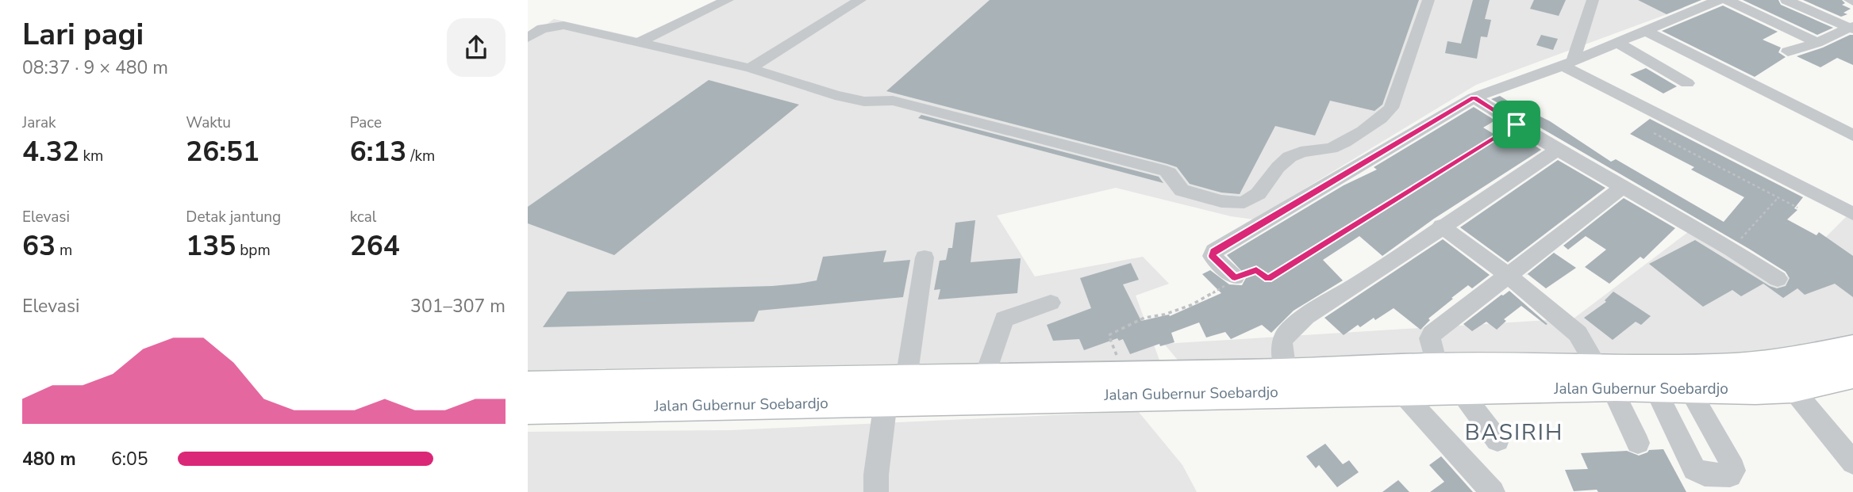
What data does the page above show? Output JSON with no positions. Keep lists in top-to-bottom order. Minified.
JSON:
{"streets":{"highway":["Jalan Gubernur Soebardjo"]},"districts":["BASIRIH"],"page":{"heading":["Lari pagi","08:37 · 9 × 480 m"],"stats":[["Jarak","4.32 km"],["Waktu","26:51"],["Pace","6:13 /km"],["Elevasi","63 m"],["Detak jantung","135 bpm"],["kcal","264"]],"chart":["Elevasi","301–307 m"],"list":[{"name":"480 m","note":"6:05"}]}}
